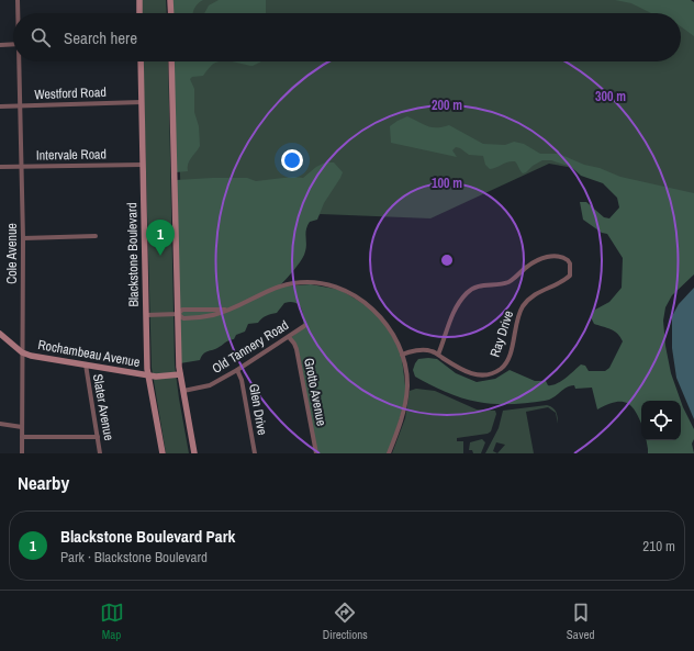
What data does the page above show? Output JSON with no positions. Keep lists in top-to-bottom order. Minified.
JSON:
{"streets":{"main road":["Blackstone Boulevard","Rochambeau Avenue"],"street":["Westford Road","Intervale Road","Cole Avenue","Ray Drive","Old Tannery Road","Grotto Avenue","Slater Avenue","Glen Drive"]},"crossings":[["Westford Road","Cole Avenue"],["Westford Road","Blackstone Boulevard"],["Intervale Road","Cole Avenue"],["Intervale Road","Blackstone Boulevard"],["Cole Avenue","Rochambeau Avenue"],["Blackstone Boulevard","Rochambeau Avenue"],["Old Tannery Road","Grotto Avenue"],["Old Tannery Road","Glen Drive"],["Rochambeau Avenue","Slater Avenue"]],"page":{"search":"Search here","pins":"1","heading":"Nearby","list":[{"mark":"1","name":"Blackstone Boulevard Park","note":"Park · Blackstone Boulevard","value":"210 m"}],"nav":["Map","Directions","Saved"]},"rings":["300 m","200 m","100 m"]}
